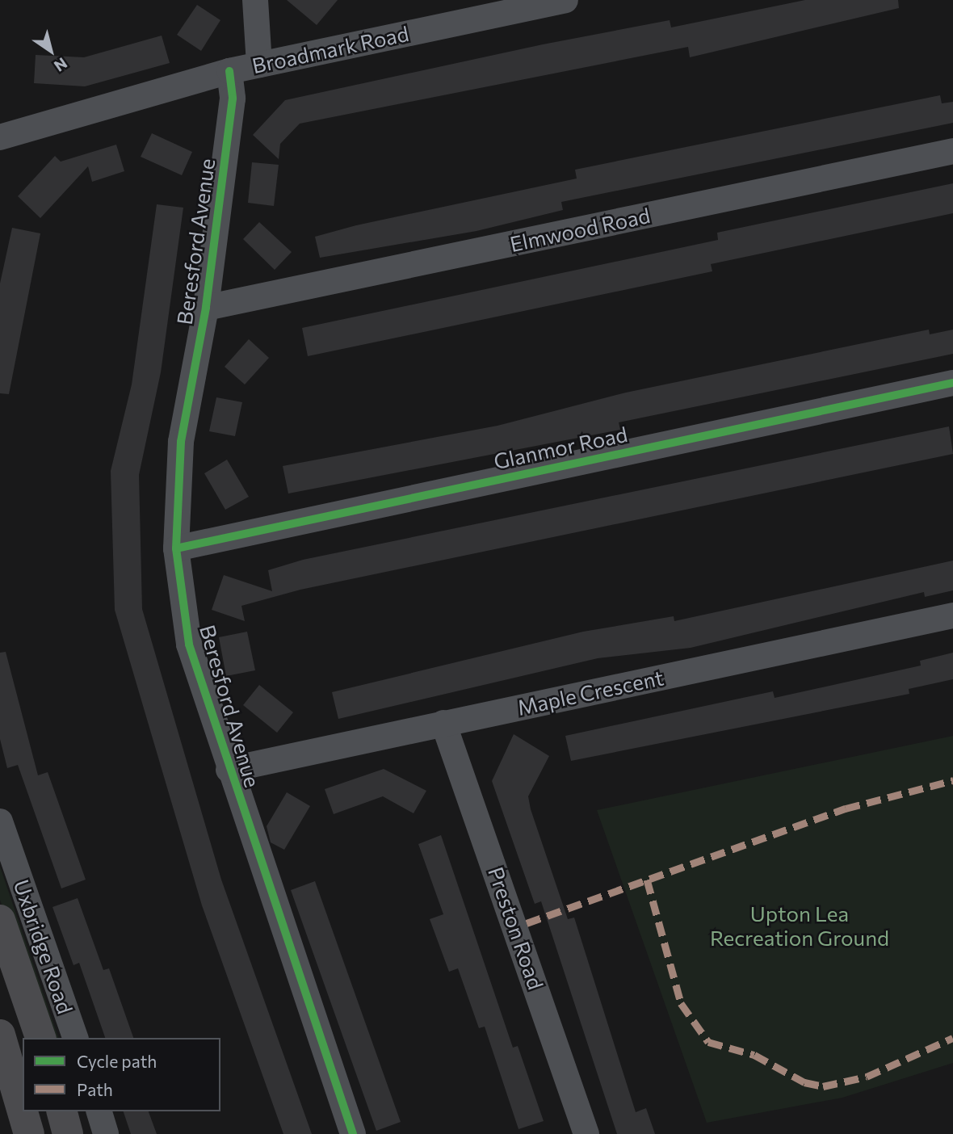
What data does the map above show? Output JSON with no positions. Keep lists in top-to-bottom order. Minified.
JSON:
{"streets":{"main road":["Uxbridge Road"],"street":["Broadmark Road","Elmwood Road","Beresford Avenue","Glanmor Road","Maple Crescent","Preston Road"]},"crossings":[["Broadmark Road","Beresford Avenue"],["Elmwood Road","Beresford Avenue"],["Beresford Avenue","Glanmor Road"],["Beresford Avenue","Maple Crescent"],["Maple Crescent","Preston Road"]],"parks":["Upton Lea Recreation Ground"],"legend":["Cycle path","Path"],"north":"bottom right"}
